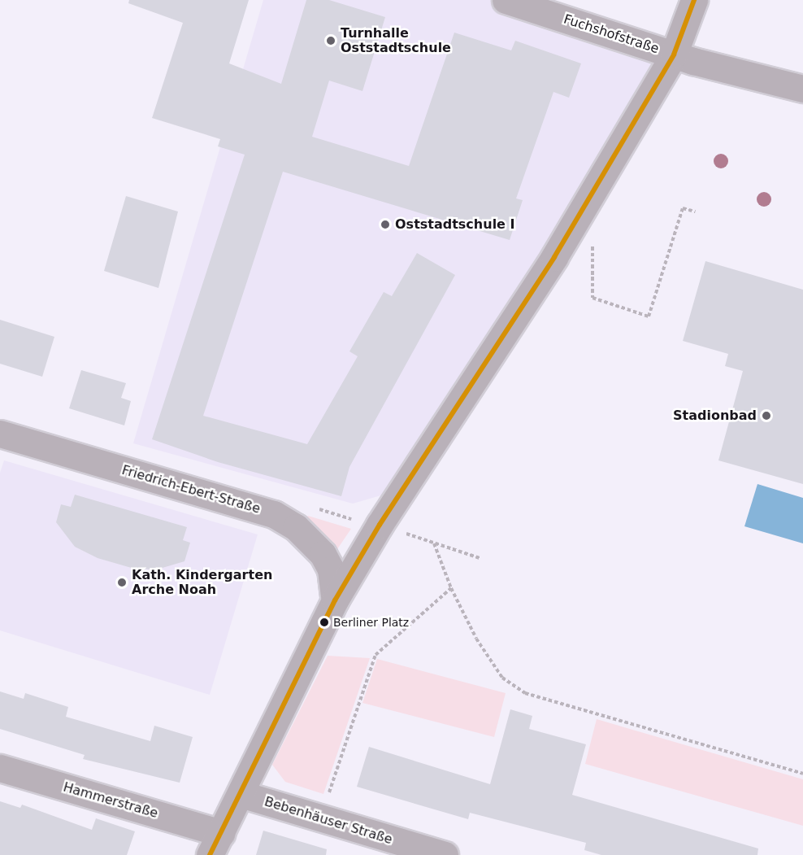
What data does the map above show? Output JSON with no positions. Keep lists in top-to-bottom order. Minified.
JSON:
{"streets":{"street":["Fuchshofstraße","Friedrich-Ebert-Straße","Hammerstraße","Bebenhäuser Straße"]},"places":["Turnhalle Oststadtschule","Oststadtschule I","Stadionbad","Kath. Kindergarten Arche Noah","Berliner Platz"]}
